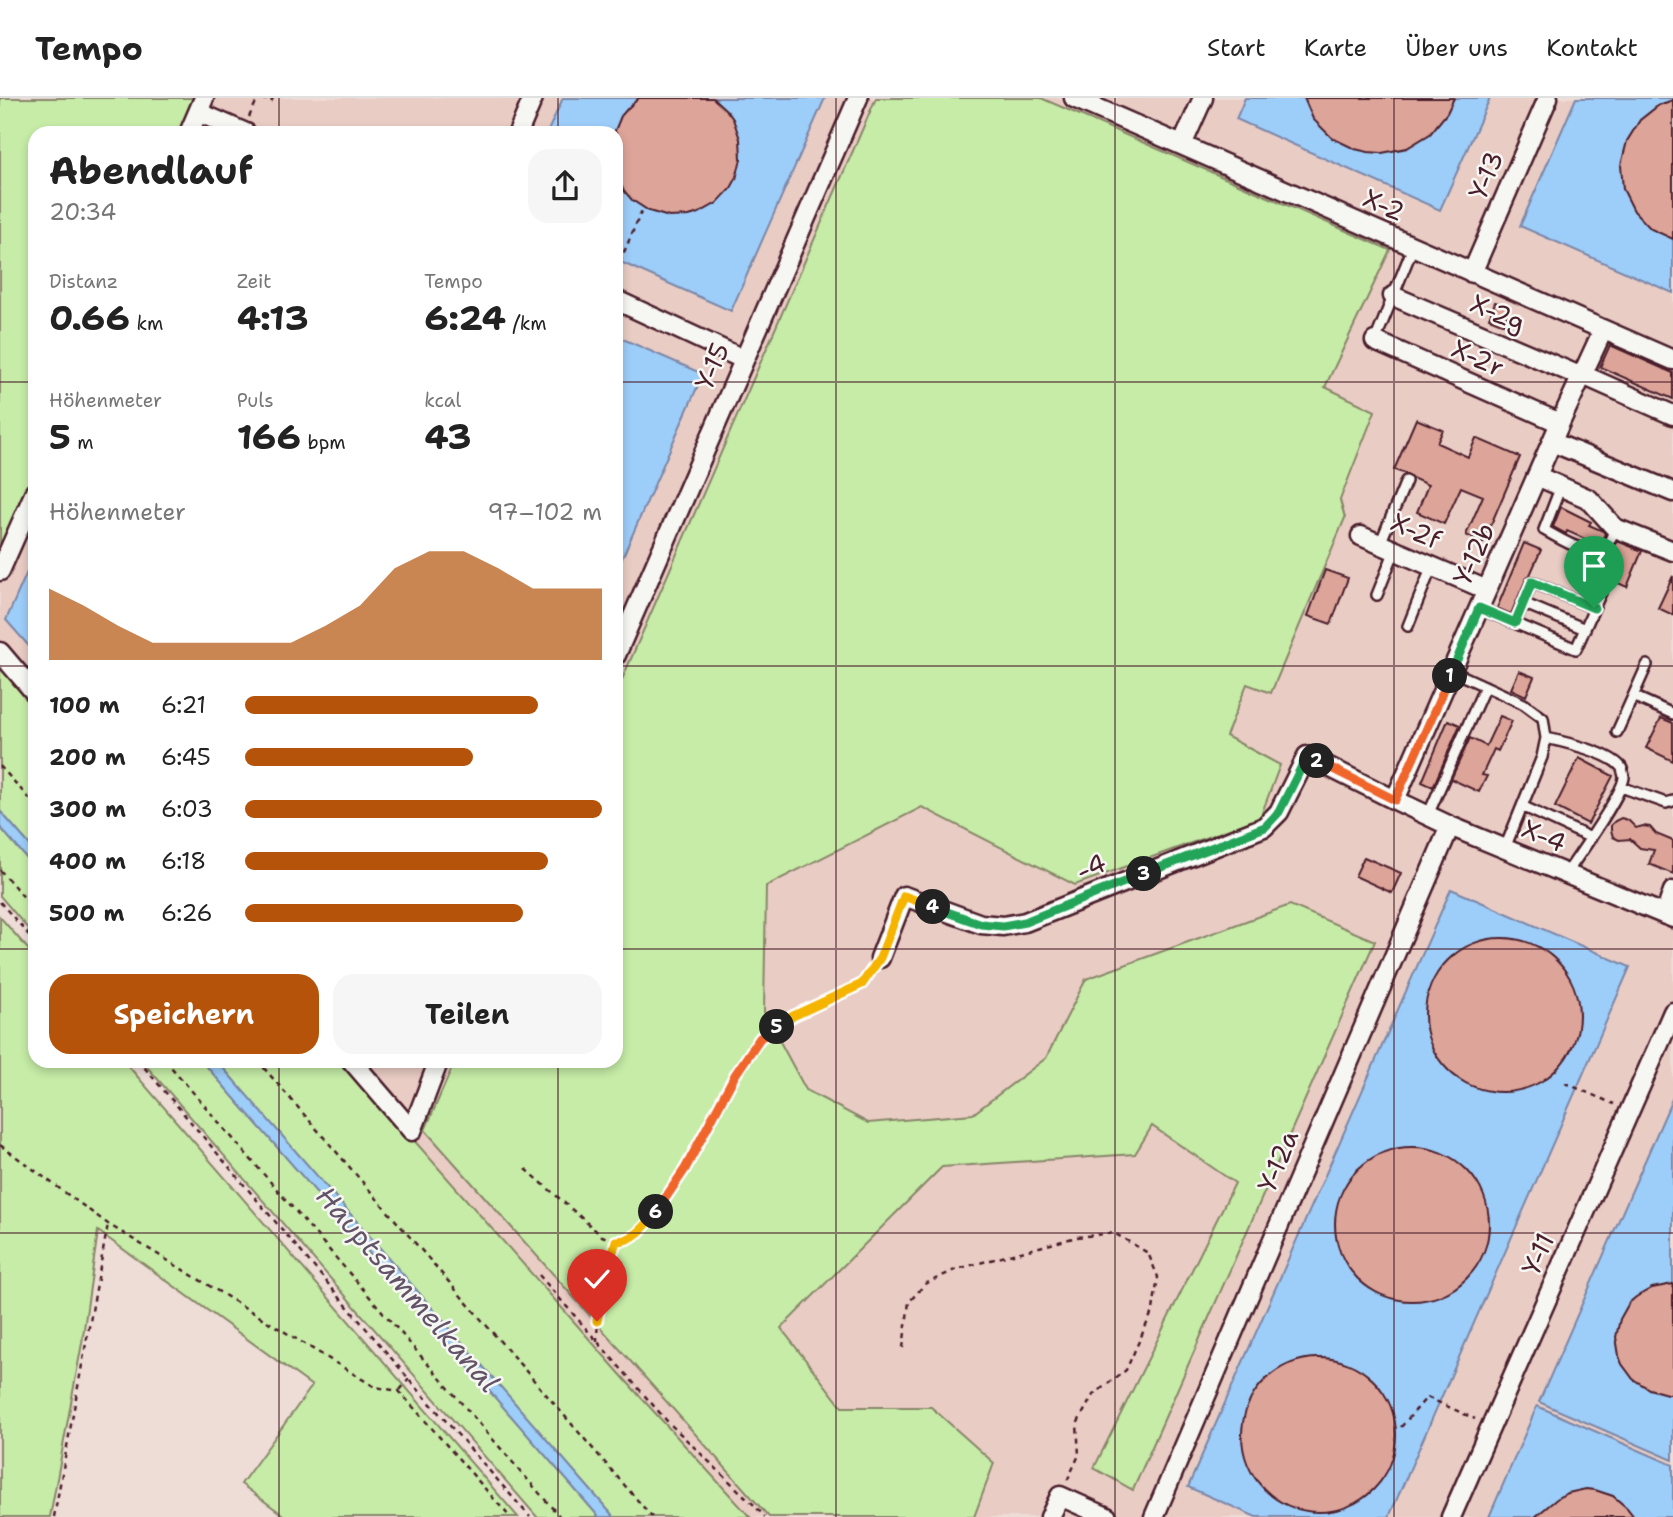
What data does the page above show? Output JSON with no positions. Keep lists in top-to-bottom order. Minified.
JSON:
{"streets":{"street":["Y-13","X-2","X-2g","X-2r","Y-15","X-2f","Y-12b","X-4","-4","Y-12a","Y-11"]},"crossings":[["Y-13","X-2"],["X-2","Y-12b"],["X-2g","Y-12b"],["X-2r","Y-12b"],["X-2f","Y-12b"],["Y-12b","X-4"],["Y-12b","-4"],["X-4","-4"],["X-4","Y-12a"]],"water":["Hauptsammelkanal"],"page":{"header":"Tempo","nav":["Start","Karte","Über uns","Kontakt"],"heading":["Abendlauf","20:34"],"stats":[["Distanz","0.66 km"],["Zeit","4:13"],["Tempo","6:24 /km"],["Höhenmeter","5 m"],["Puls","166 bpm"],["kcal","43"]],"chart":["Höhenmeter","97–102 m"],"pins":["1","2","3","4","5","6"],"list":[{"name":"100 m","note":"6:21"},{"name":"200 m","note":"6:45"},{"name":"300 m","note":"6:03"},{"name":"400 m","note":"6:18"},{"name":"500 m","note":"6:26"}],"buttons":["Speichern","Teilen"]}}
